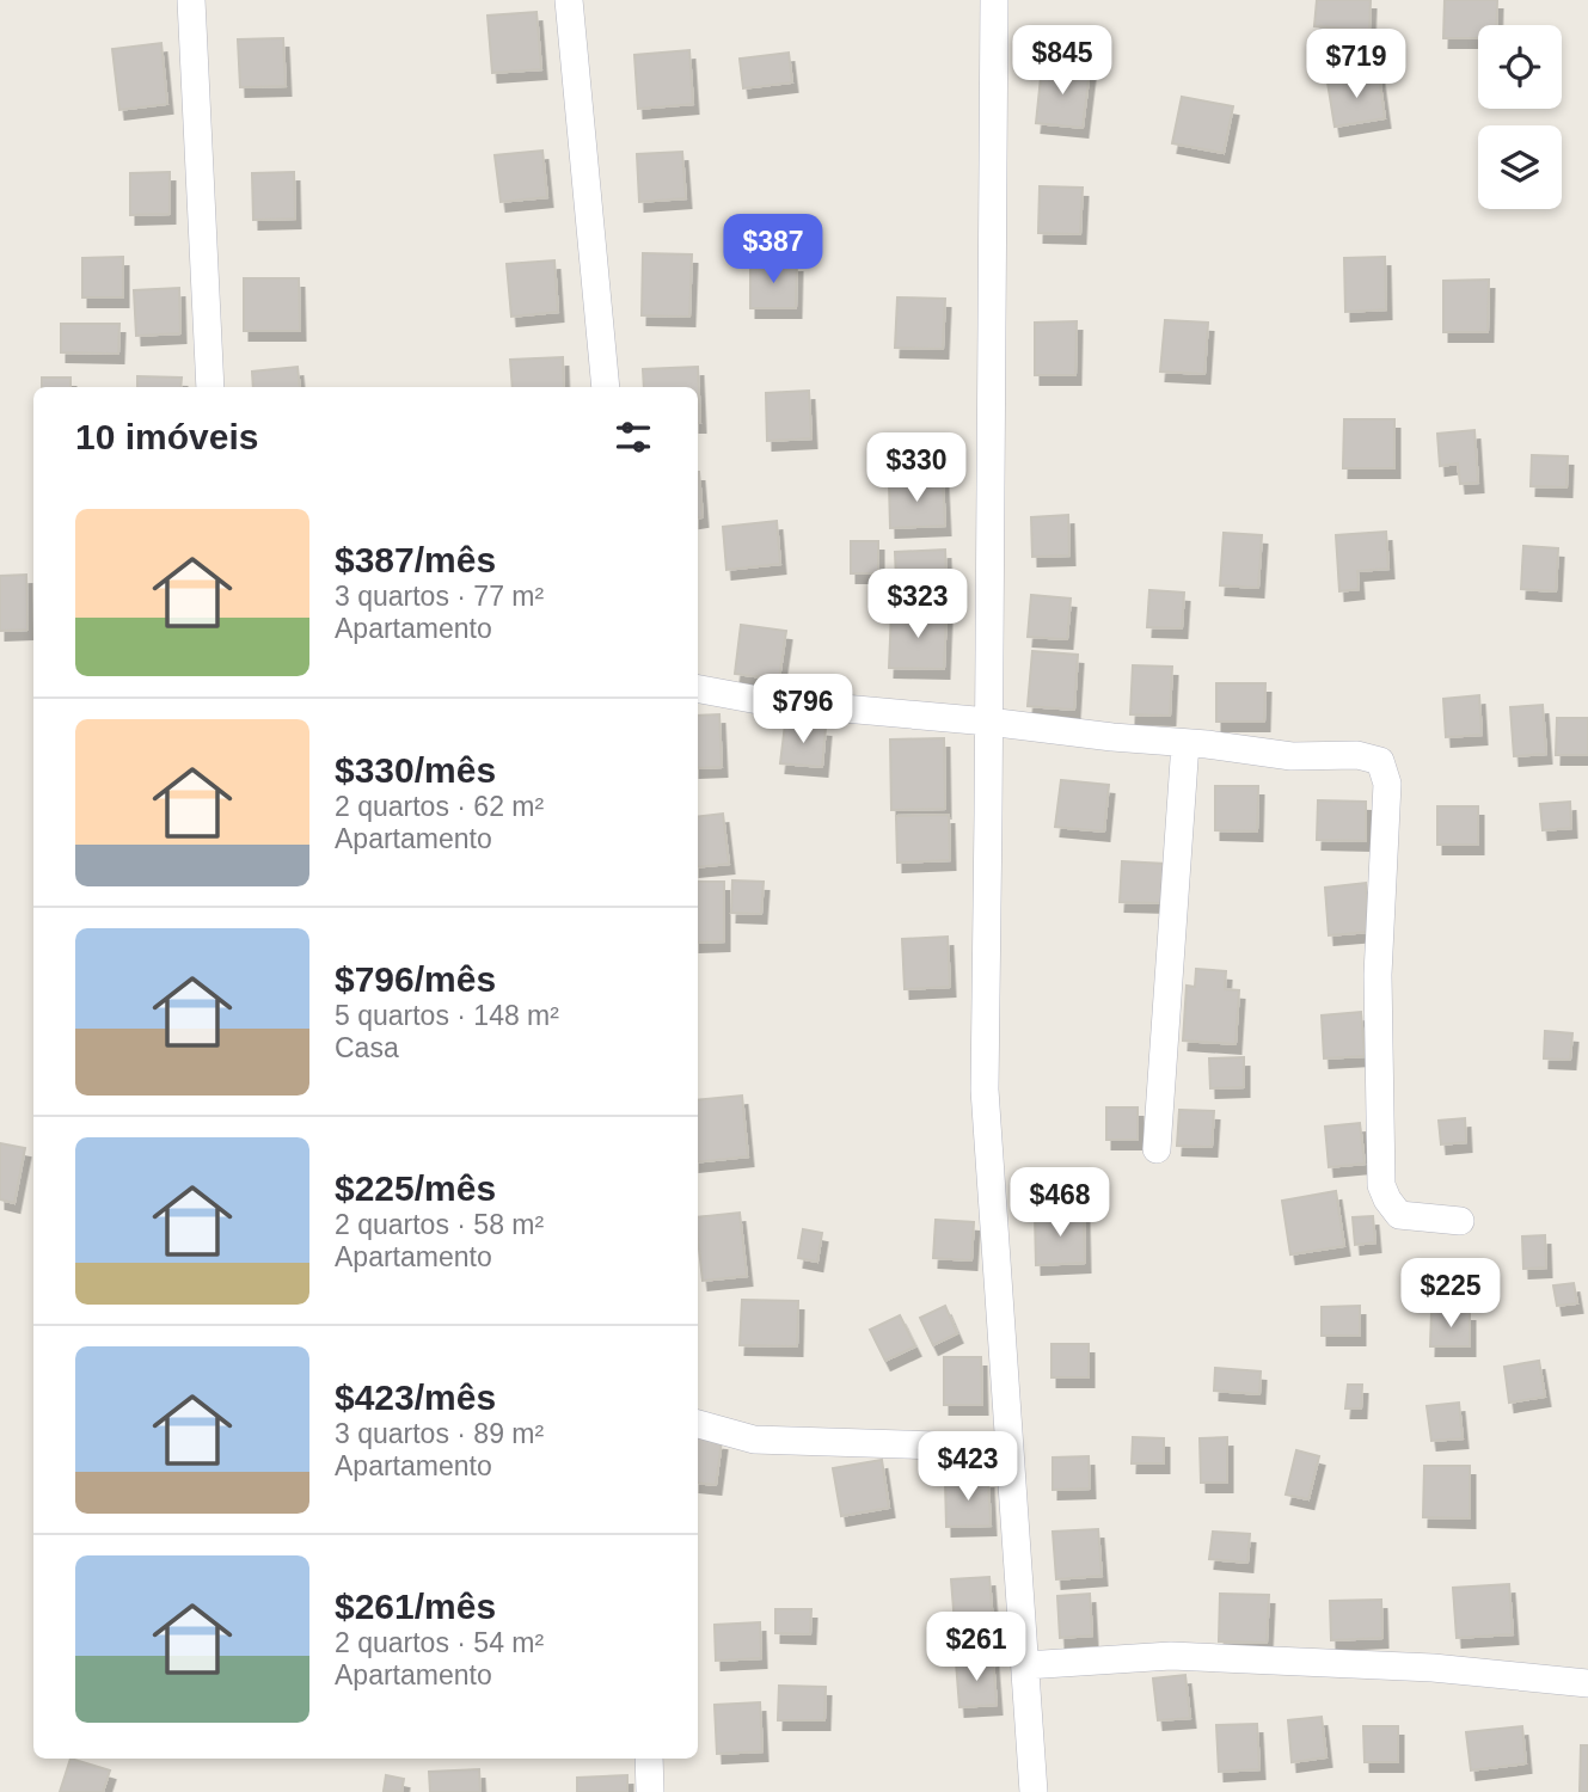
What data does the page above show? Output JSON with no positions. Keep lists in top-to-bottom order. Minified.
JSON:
{"page":{"price":["$845","$719","$387","$330","$323","$796","$468","$225","$423","$261"],"heading":"10 imóveis","list":[{"name":"$387/mês","note":"3 quartos · 77 m² · Apartamento"},{"name":"$330/mês","note":"2 quartos · 62 m² · Apartamento"},{"name":"$796/mês","note":"5 quartos · 148 m² · Casa"},{"name":"$225/mês","note":"2 quartos · 58 m² · Apartamento"},{"name":"$423/mês","note":"3 quartos · 89 m² · Apartamento"},{"name":"$261/mês","note":"2 quartos · 54 m² · Apartamento"}]}}
